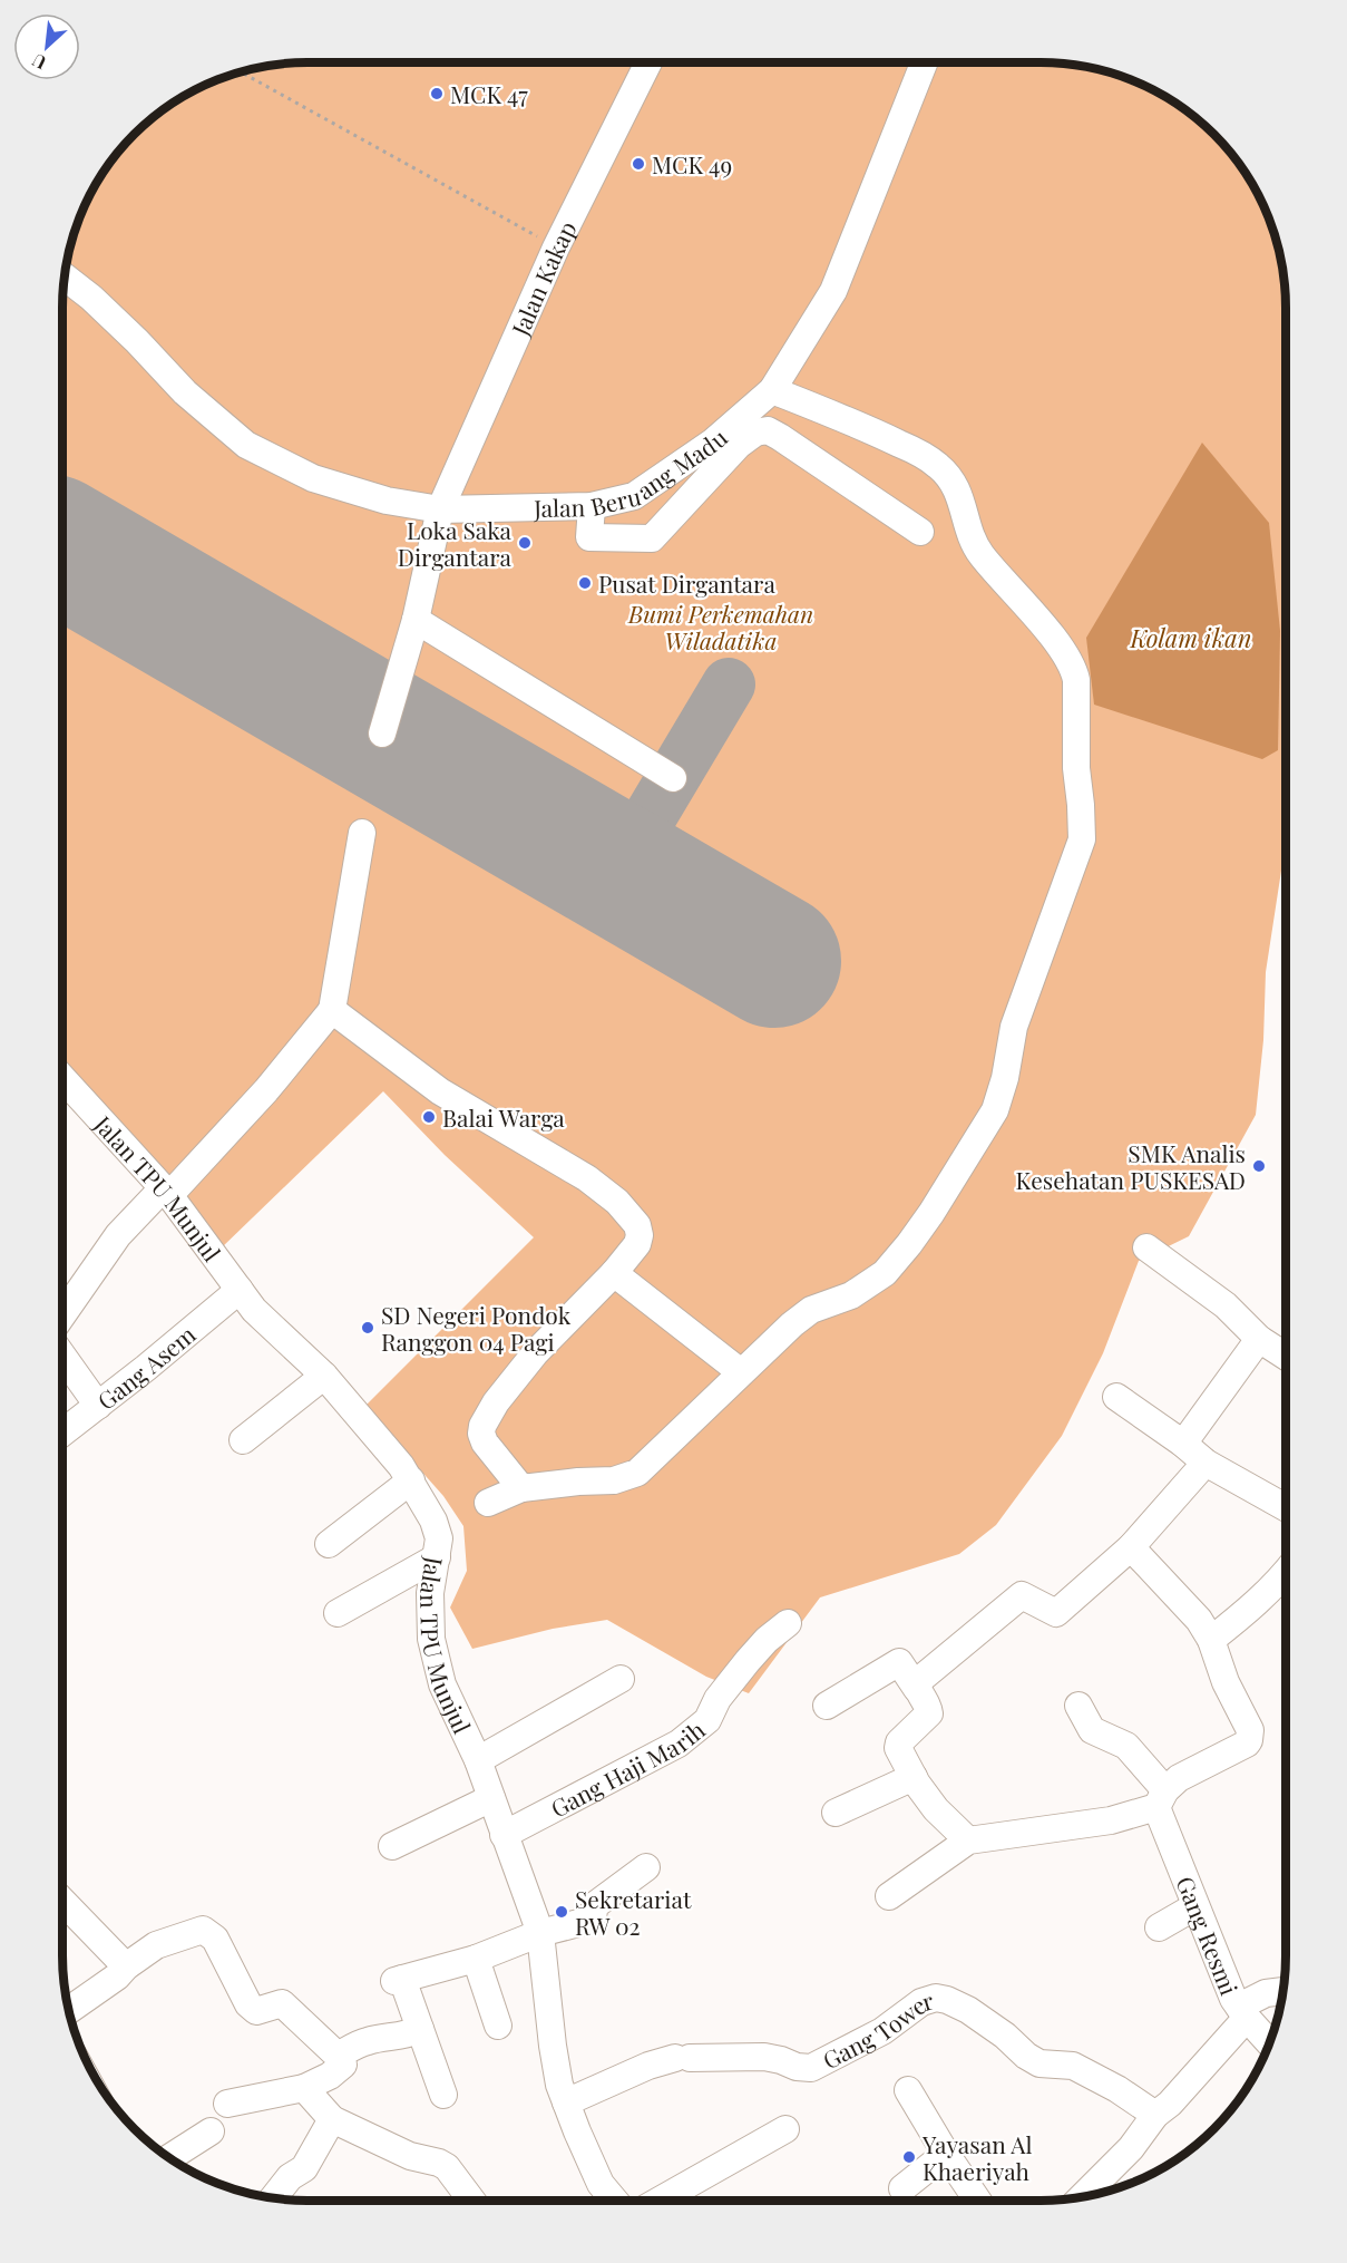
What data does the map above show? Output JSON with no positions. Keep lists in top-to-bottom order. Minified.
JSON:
{"streets":{"street":["Jalan Kakap","Jalan Beruang Madu","Jalan TPU Munjul","Gang Asem","Gang Haji Marih","Gang Resmi","Gang Tower"]},"crossings":[["Jalan Kakap","Jalan Beruang Madu"],["Jalan TPU Munjul","Gang Asem"],["Jalan TPU Munjul","Gang Haji Marih"],["Jalan TPU Munjul","Gang Tower"]],"water":["Kolam ikan"],"parks":["Bumi Perkemahan Wiladatika"],"places":["MCK 47","MCK 49","Loka Saka Dirgantara","Pusat Dirgantara","Balai Warga","SMK Analis Kesehatan PUSKESAD","SD Negeri Pondok Ranggon 04 Pagi","Sekretariat RW 02","Yayasan Al Khaeriyah"],"north":"bottom left"}
